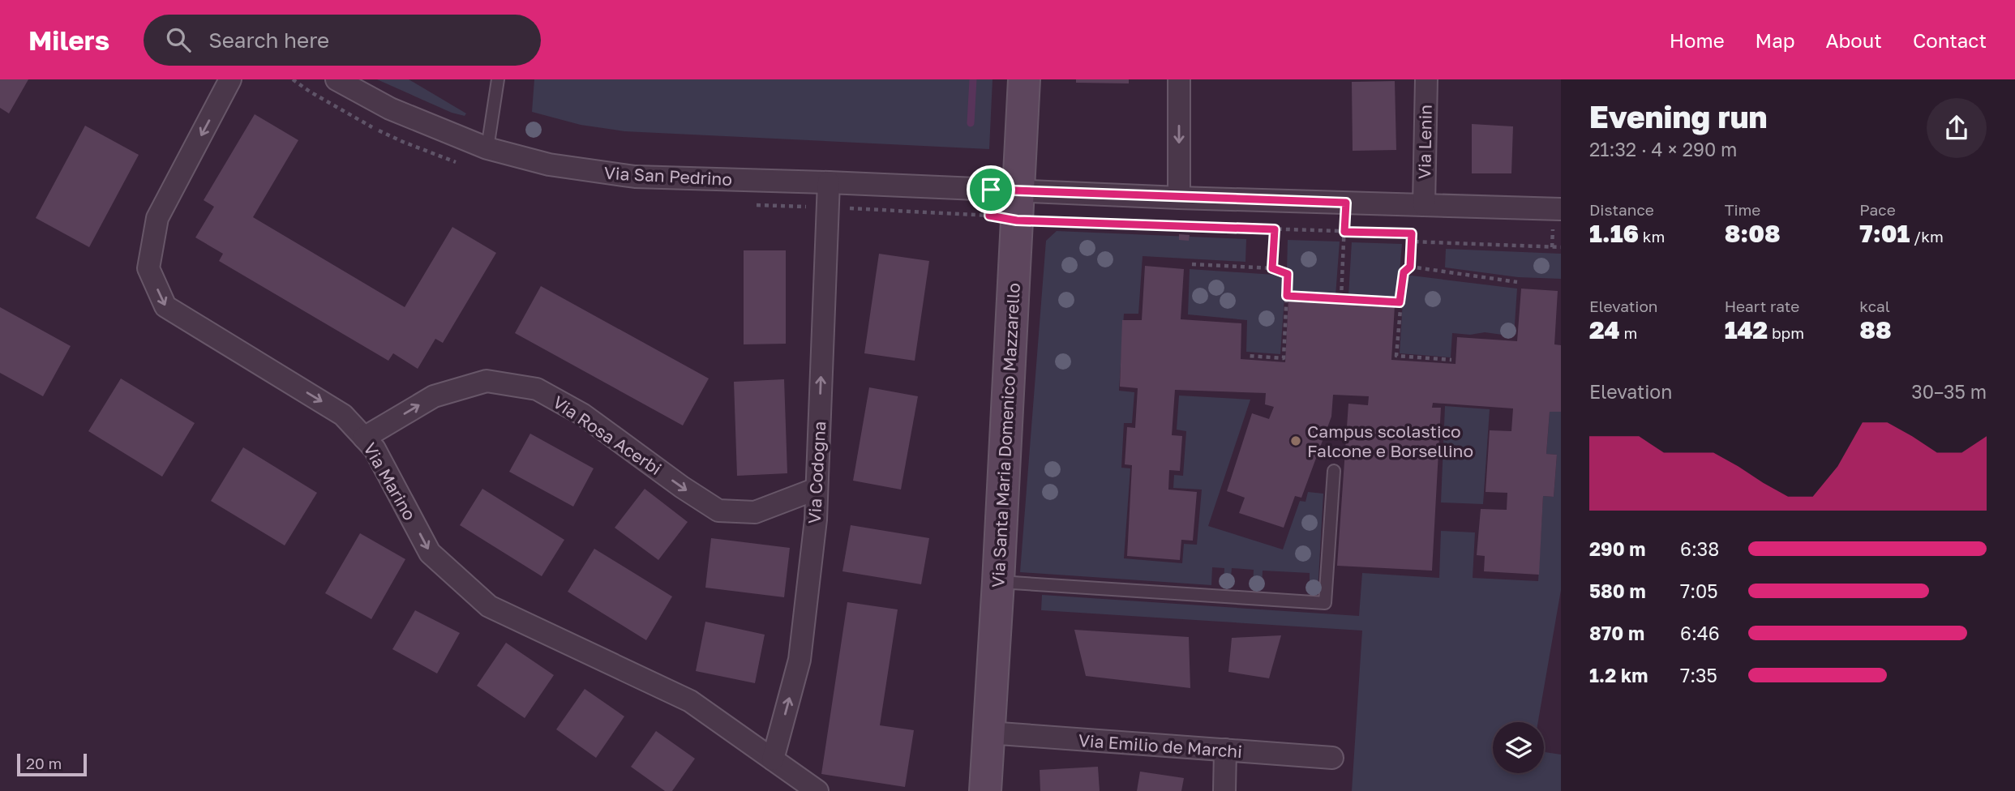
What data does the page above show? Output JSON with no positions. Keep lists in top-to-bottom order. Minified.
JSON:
{"streets":{"street":["Via Lenin","Via San Pedrino","Via Rosa Acerbi","Via Santa Maria Domenico Mazzarello","Via Codogna","Via Marino","Via Emilio de Marchi"]},"crossings":[["Via Lenin","Via San Pedrino"],["Via San Pedrino","Via Santa Maria Domenico Mazzarello"],["Via San Pedrino","Via Codogna"],["Via Rosa Acerbi","Via Codogna"],["Via Rosa Acerbi","Via Marino"],["Via Santa Maria Domenico Mazzarello","Via Emilio de Marchi"],["Via Codogna","Via Marino"]],"one_way":["Via Rosa Acerbi","Via Codogna","Via Marino"],"places":["Campus scolastico Falcone e Borsellino"],"scale_bar":"20 m","page":{"header":"Milers","search":"Search here","nav":["Home","Map","About","Contact"],"heading":["Evening run","21:32 · 4 × 290 m"],"stats":[["Distance","1.16 km"],["Time","8:08"],["Pace","7:01 /km"],["Elevation","24 m"],["Heart rate","142 bpm"],["kcal","88"]],"chart":["Elevation","30–35 m"],"list":[{"name":"290 m","note":"6:38"},{"name":"580 m","note":"7:05"},{"name":"870 m","note":"6:46"},{"name":"1.2 km","note":"7:35"}],"scale":"20 m"}}
